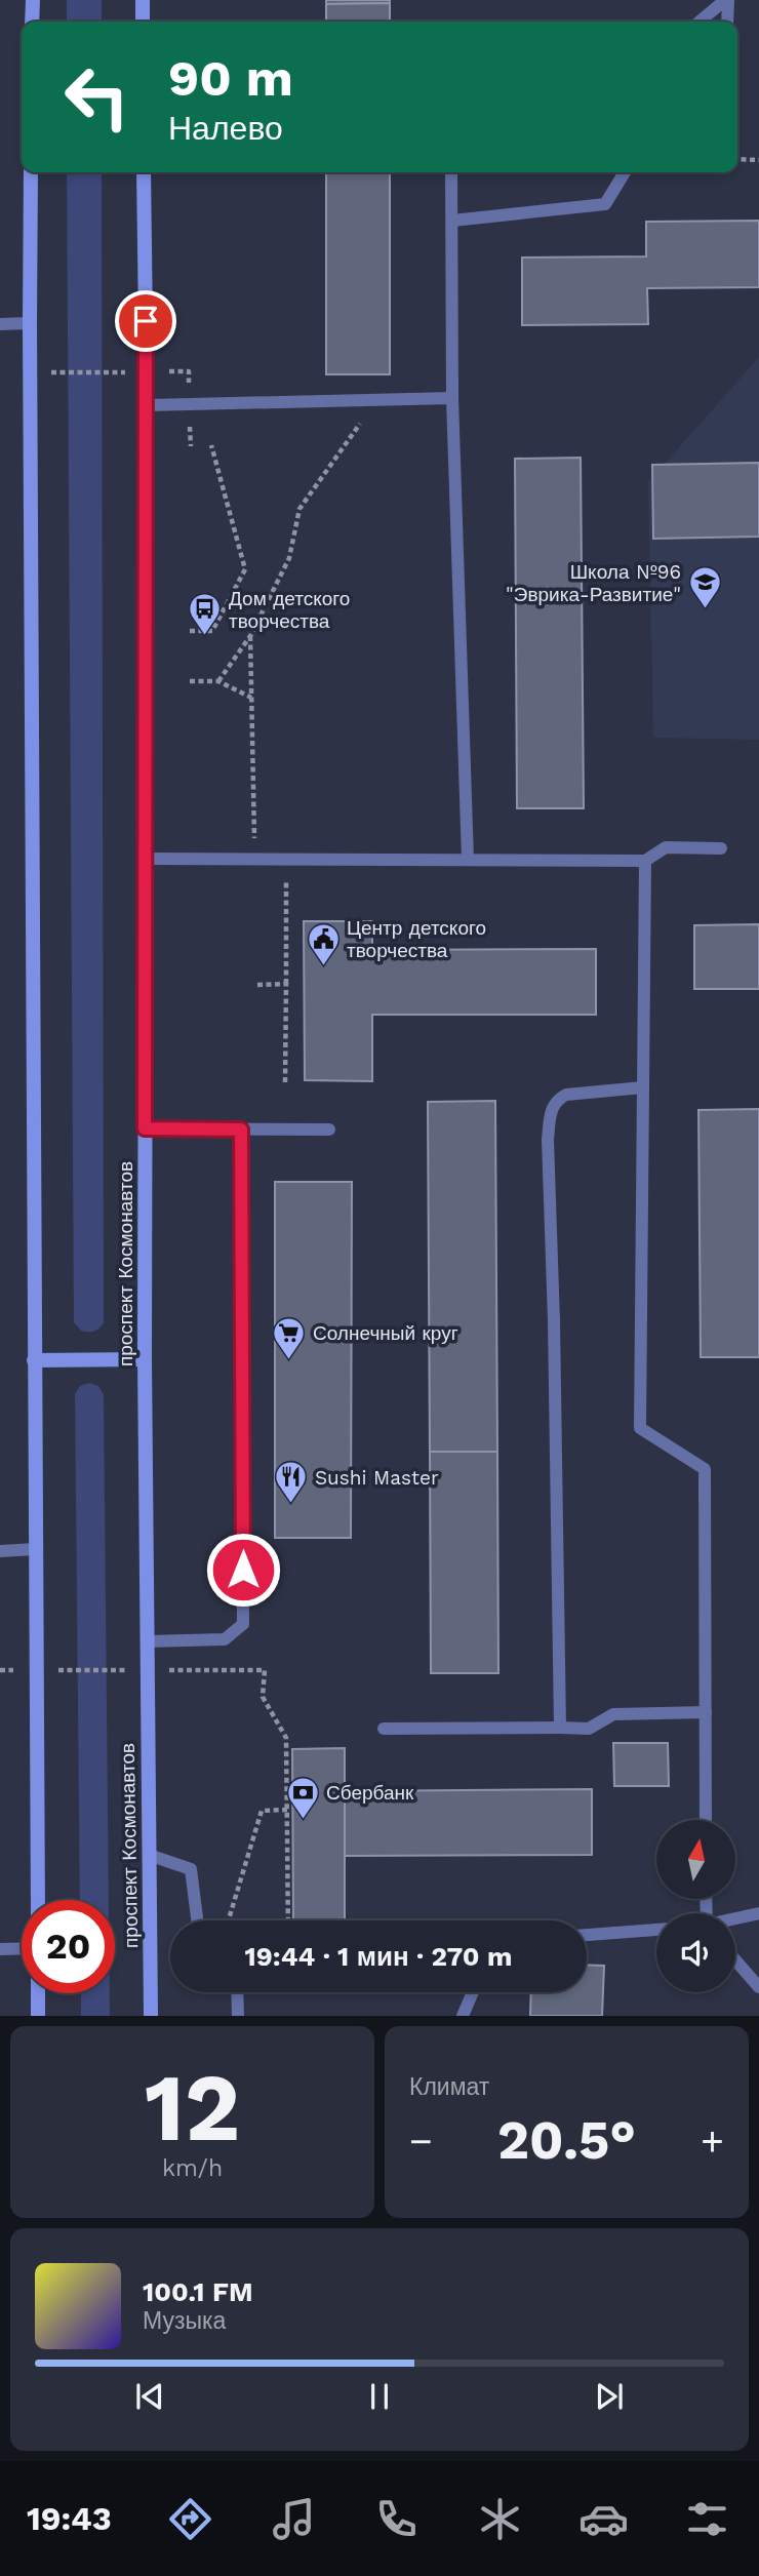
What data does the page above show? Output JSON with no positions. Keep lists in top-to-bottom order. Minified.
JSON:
{"streets":{"main road":["проспект Космонавтов"]},"places":{"school or university":["Школа №96 \"Эврика-Развитие\""],"bus stop":["Дом детского творчества"],"public building":["Центр детского творчества"],"supermarket":["Солнечный круг"],"restaurant":["Sushi Master"],"bank":["Сбербанк"]},"north":"top","page":{"turn":["90 m","Налево"],"limit":"20","trip":"19:44 · 1 мин · 270 m","tile":[["12","km/h"],"Климат"],"heat":["−","20.5°","+"],"song":["100.1 FM","Музыка"],"tabs":"19:43"}}
